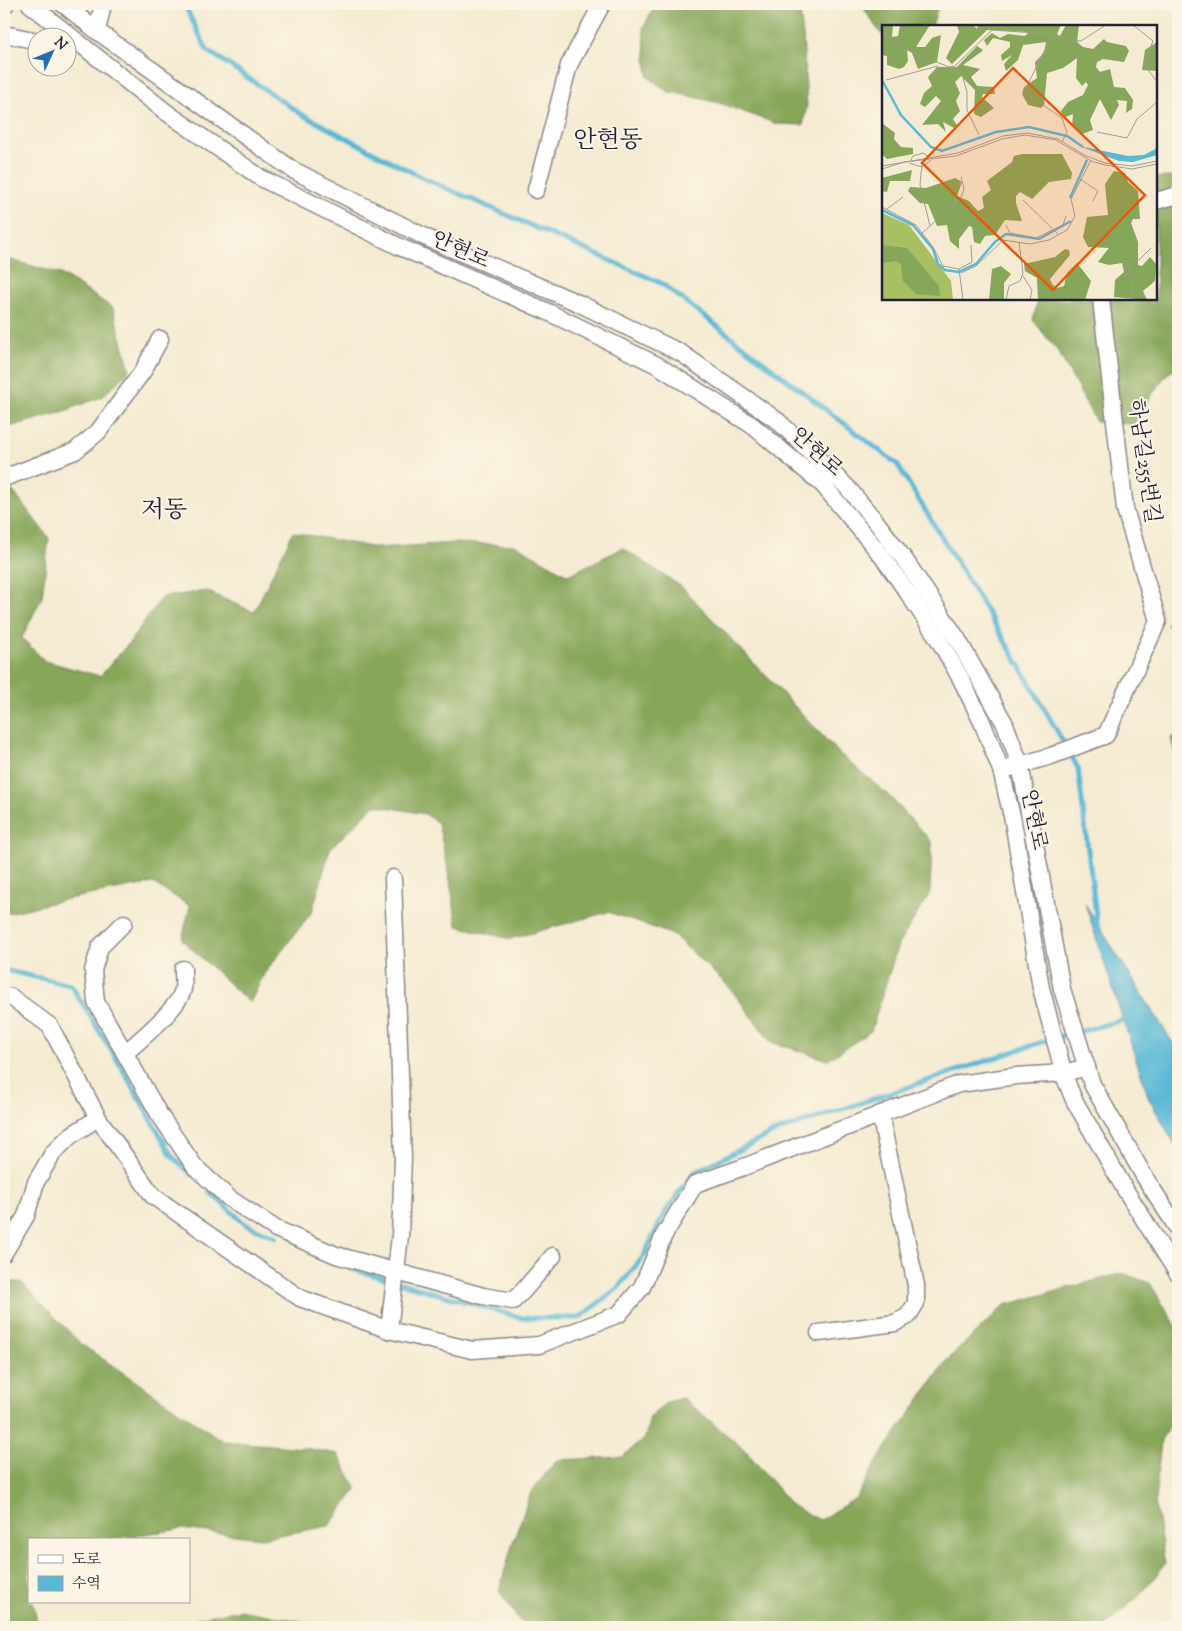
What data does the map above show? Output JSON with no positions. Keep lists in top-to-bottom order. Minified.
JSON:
{"streets":{"street":["안현로","하남길255번길"]},"crossings":[["안현로","하남길255번길"]],"districts":["안현동","저동"],"legend":["도로","수역"],"north":"top right"}
